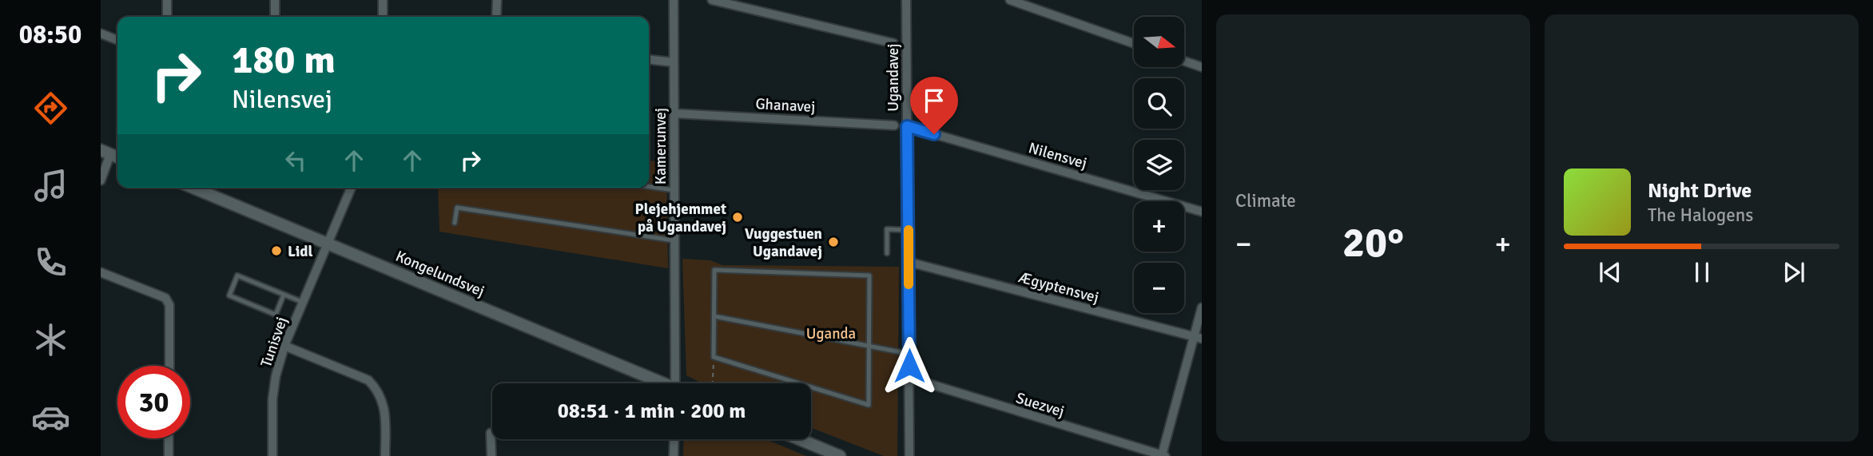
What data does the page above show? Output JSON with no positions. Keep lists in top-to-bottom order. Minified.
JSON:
{"streets":{"street":["Ugandavej","Ghanavej","Kamerunvej","Nilensvej","Kongelundsvej","Ægyptensvej","Tunisvej","Suezvej"]},"crossings":[["Ugandavej","Nilensvej"],["Ugandavej","Ægyptensvej"],["Ugandavej","Suezvej"],["Ghanavej","Kamerunvej"],["Kongelundsvej","Tunisvej"]],"parks":["Uganda"],"places":["Plejehjemmet på Ugandavej","Vuggestuen Ugandavej","Lidl"],"north":"right","page":{"tabs":"08:50","tile":"Climate","map_buttons":["+","−"],"turn":["180 m","Nilensvej"],"song":["Night Drive","The Halogens"],"heat":["−","20°","+"],"limit":"30","trip":"08:51 · 1 min · 200 m"}}
